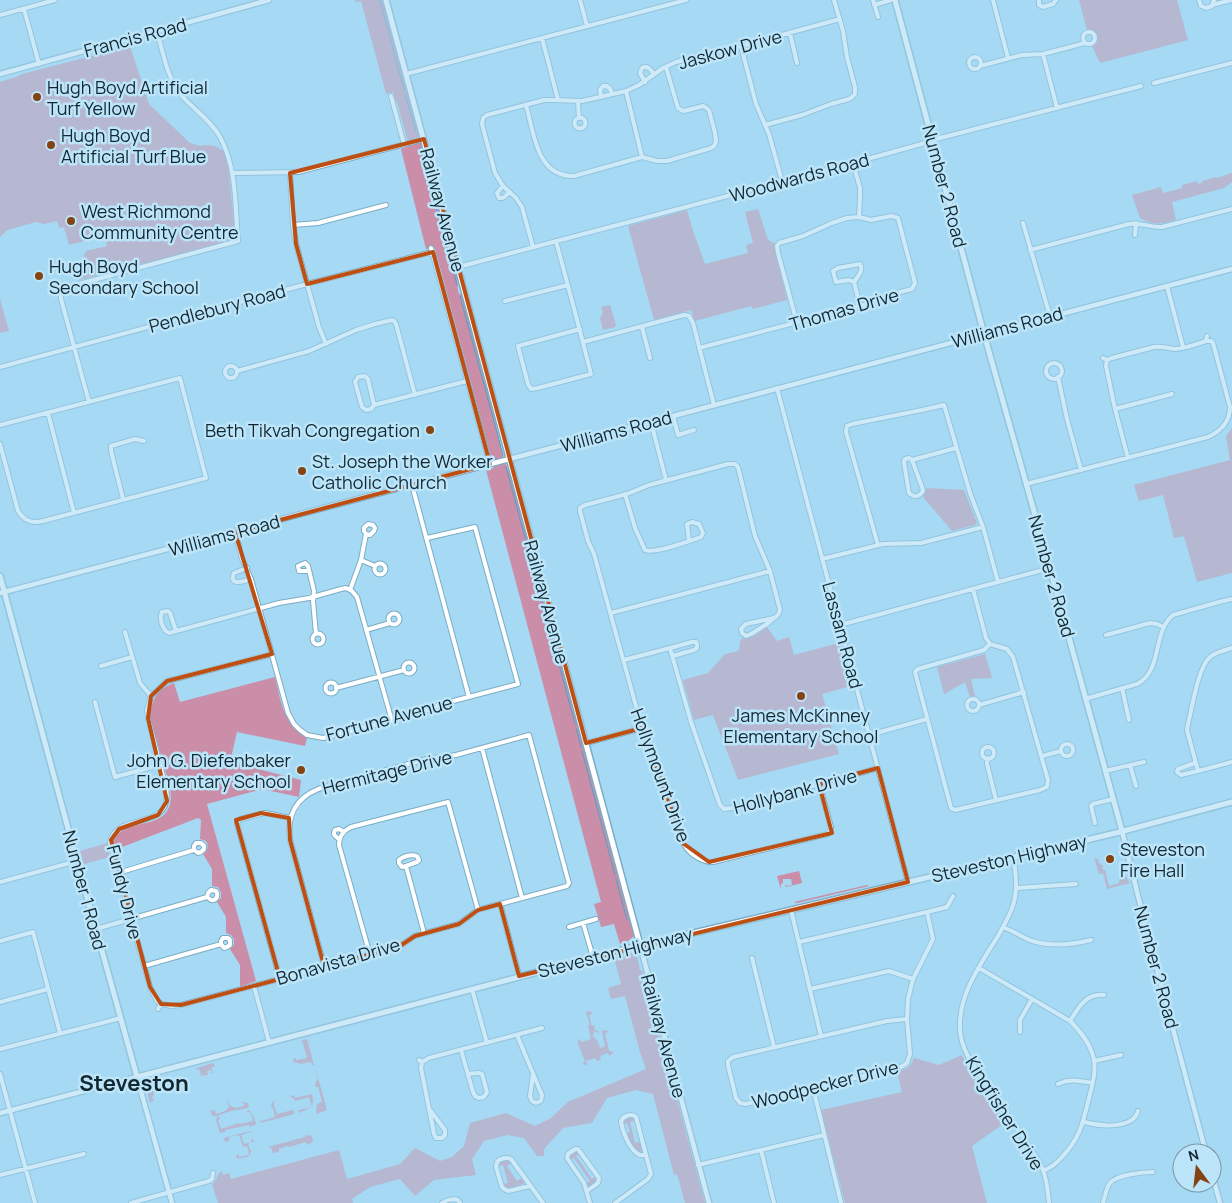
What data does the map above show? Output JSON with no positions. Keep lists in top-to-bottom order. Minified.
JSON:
{"streets":{"main road":["Number 2 Road","Railway Avenue","Steveston Highway","Number 1 Road"],"street":["Francis Road","Jaskow Drive","Woodwards Road","Pendlebury Road","Thomas Drive","Williams Road","Lassam Road","Fortune Avenue","Hermitage Drive","Hollymount Drive","Hollybank Drive","Fundy Drive","Bonavista Drive","Woodpecker Drive","Kingfisher Drive"]},"crossings":[["Woodwards Road","Number 2 Road"],["Woodwards Road","Railway Avenue"],["Number 2 Road","Williams Road"],["Number 2 Road","Steveston Highway"],["Railway Avenue","Williams Road"],["Railway Avenue","Steveston Highway"],["Williams Road","Lassam Road"],["Williams Road","Fortune Avenue"],["Williams Road","Number 1 Road"],["Lassam Road","Hollybank Drive"],["Lassam Road","Steveston Highway"],["Hermitage Drive","Bonavista Drive"],["Hollymount Drive","Hollybank Drive"],["Steveston Highway","Number 1 Road"],["Steveston Highway","Kingfisher Drive"],["Fundy Drive","Bonavista Drive"]],"districts":["Steveston"],"places":["Hugh Boyd Artificial Turf Yellow","Hugh Boyd Artificial Turf Blue","West Richmond Community Centre","Hugh Boyd Secondary School","Beth Tikvah Congregation","St. Joseph the Worker Catholic Church","James McKinney Elementary School","John G. Diefenbaker Elementary School","Steveston Fire Hall"],"north":"top"}
